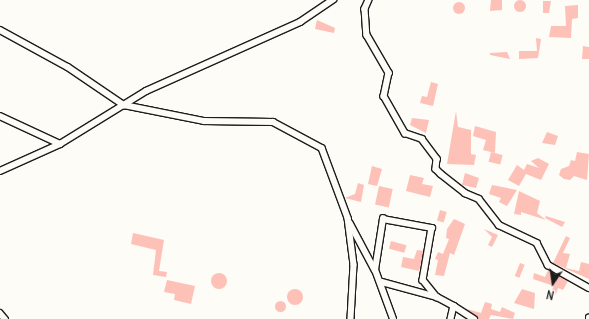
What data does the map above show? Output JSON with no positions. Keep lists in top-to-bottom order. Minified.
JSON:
{"north":"bottom"}
